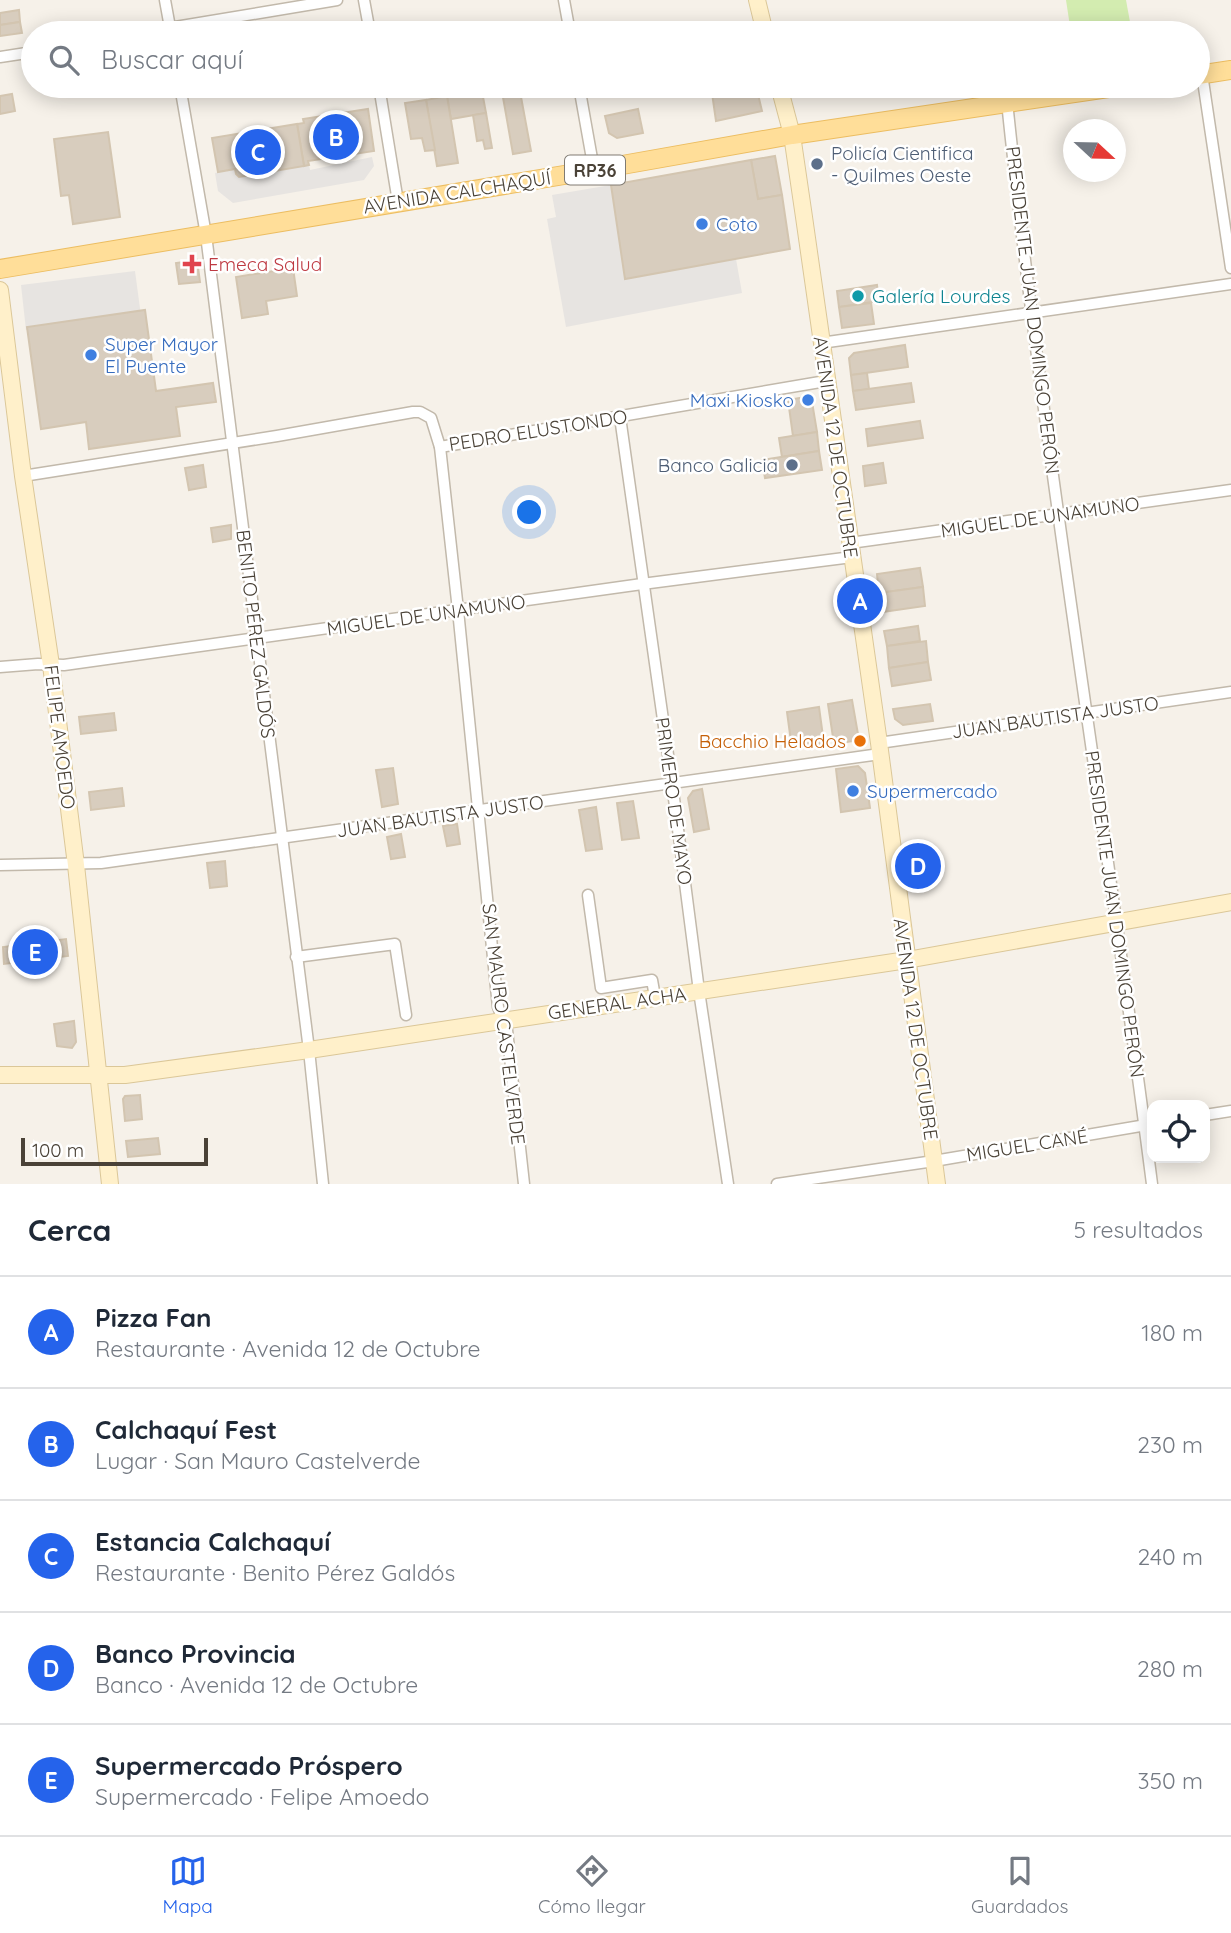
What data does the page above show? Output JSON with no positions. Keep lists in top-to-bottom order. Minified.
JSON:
{"streets":{"main road":["RP36","AVENIDA CALCHAQUÍ","AVENIDA 12 DE OCTUBRE","FELIPE AMOEDO","GENERAL ACHA"],"street":["PRESIDENTE JUAN DOMINGO PERÓN","PEDRO ELUSTONDO","MIGUEL DE UNAMUNO","BENITO PÉREZ GALDÓS","JUAN BAUTISTA JUSTO","PRIMERO DE MAYO","SAN MAURO CASTELVERDE","MIGUEL CANÉ"]},"crossings":[["AVENIDA CALCHAQUÍ","PRESIDENTE JUAN DOMINGO PERÓN"],["AVENIDA CALCHAQUÍ","AVENIDA 12 DE OCTUBRE"],["AVENIDA CALCHAQUÍ","BENITO PÉREZ GALDÓS"],["PRESIDENTE JUAN DOMINGO PERÓN","MIGUEL DE UNAMUNO"],["PRESIDENTE JUAN DOMINGO PERÓN","JUAN BAUTISTA JUSTO"],["PRESIDENTE JUAN DOMINGO PERÓN","GENERAL ACHA"],["PEDRO ELUSTONDO","AVENIDA 12 DE OCTUBRE"],["PEDRO ELUSTONDO","BENITO PÉREZ GALDÓS"],["PEDRO ELUSTONDO","FELIPE AMOEDO"],["PEDRO ELUSTONDO","PRIMERO DE MAYO"],["PEDRO ELUSTONDO","SAN MAURO CASTELVERDE"],["AVENIDA 12 DE OCTUBRE","MIGUEL DE UNAMUNO"],["AVENIDA 12 DE OCTUBRE","JUAN BAUTISTA JUSTO"],["AVENIDA 12 DE OCTUBRE","GENERAL ACHA"],["AVENIDA 12 DE OCTUBRE","MIGUEL CANÉ"],["MIGUEL DE UNAMUNO","BENITO PÉREZ GALDÓS"],["MIGUEL DE UNAMUNO","FELIPE AMOEDO"],["MIGUEL DE UNAMUNO","PRIMERO DE MAYO"],["MIGUEL DE UNAMUNO","SAN MAURO CASTELVERDE"],["BENITO PÉREZ GALDÓS","JUAN BAUTISTA JUSTO"],["BENITO PÉREZ GALDÓS","GENERAL ACHA"],["JUAN BAUTISTA JUSTO","FELIPE AMOEDO"],["JUAN BAUTISTA JUSTO","PRIMERO DE MAYO"],["JUAN BAUTISTA JUSTO","SAN MAURO CASTELVERDE"],["FELIPE AMOEDO","GENERAL ACHA"],["PRIMERO DE MAYO","GENERAL ACHA"],["GENERAL ACHA","SAN MAURO CASTELVERDE"]],"places":{"other":["Policía Cientifica - Quilmes Oeste","Coto","Galería Lourdes","Super Mayor El Puente","Maxi Kiosko","Banco Galicia","Bacchio Helados","Supermercado"],"health":["Emeca Salud"]},"scale_bar":"100 m","north":"right","page":{"search":"Buscar aquí","pins":["B","C","A","D","E"],"scale":"100 m","heading":["Cerca","5 resultados"],"list":[{"mark":"A","name":"Pizza Fan","note":"Restaurante · Avenida 12 de Octubre","value":"180 m"},{"mark":"B","name":"Calchaquí Fest","note":"Lugar · San Mauro Castelverde","value":"230 m"},{"mark":"C","name":"Estancia Calchaquí","note":"Restaurante · Benito Pérez Galdós","value":"240 m"},{"mark":"D","name":"Banco Provincia","note":"Banco · Avenida 12 de Octubre","value":"280 m"},{"mark":"E","name":"Supermercado Próspero","note":"Supermercado · Felipe Amoedo","value":"350 m"}],"nav":["Mapa","Cómo llegar","Guardados"]}}
